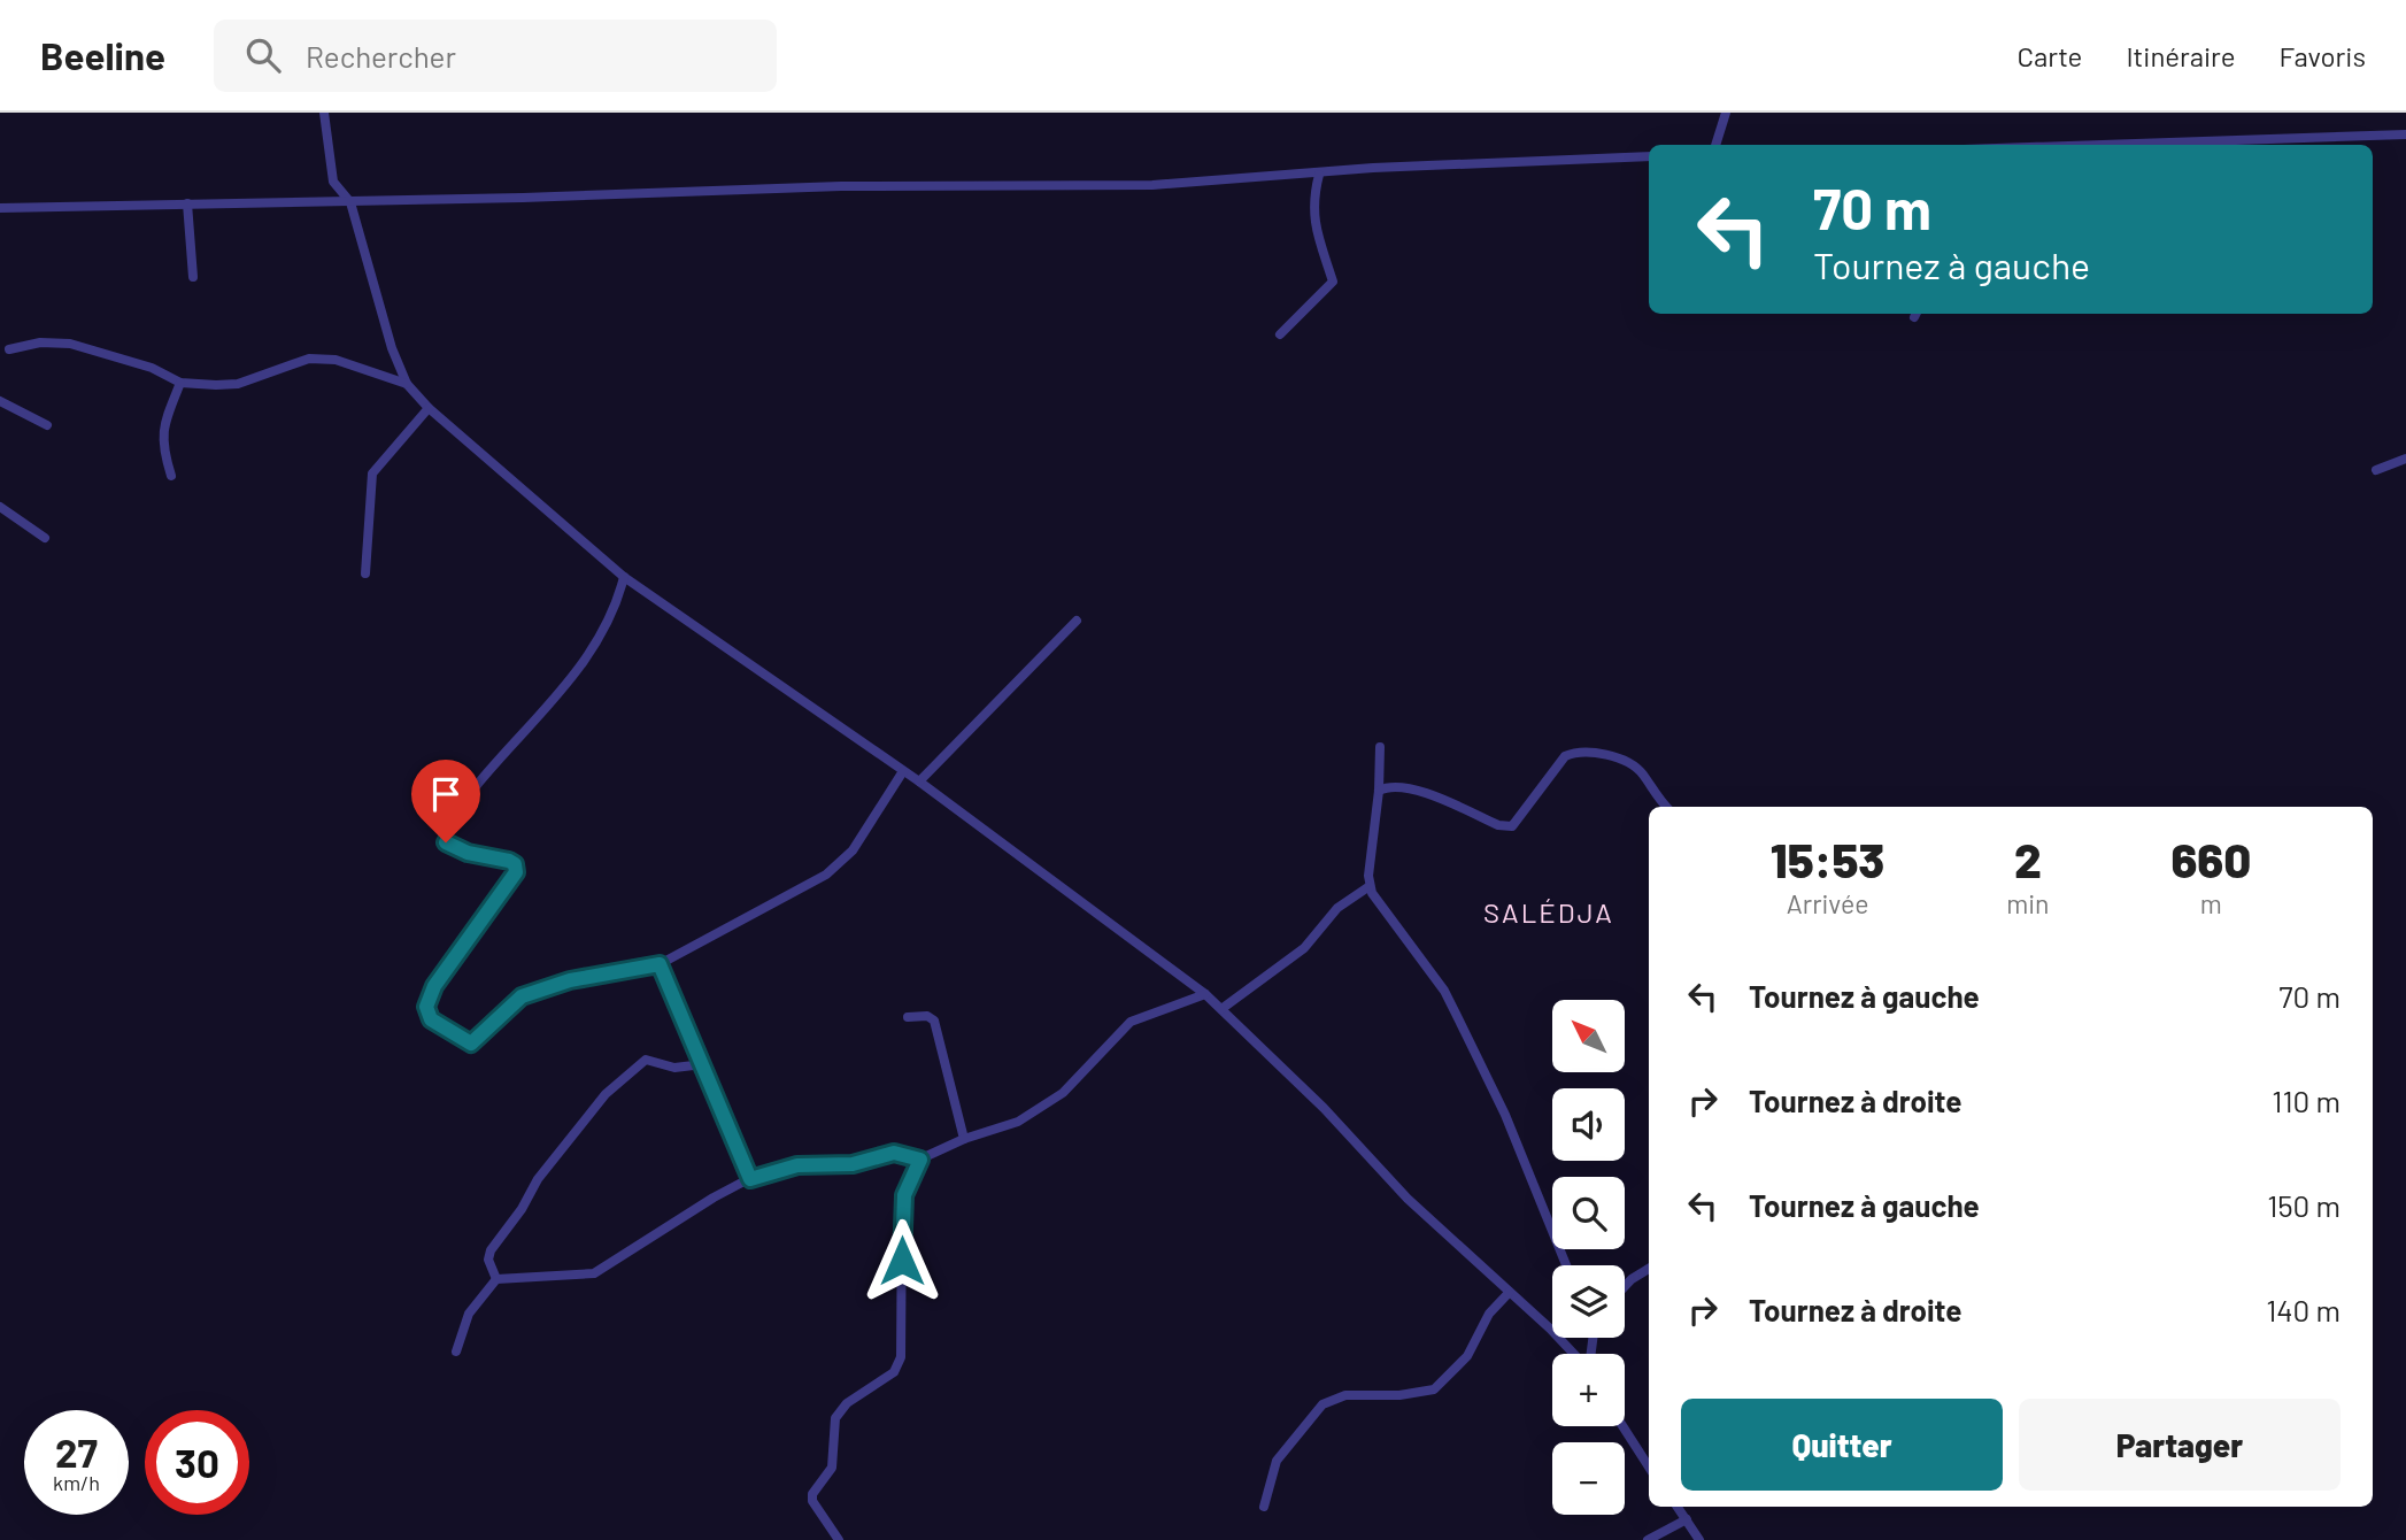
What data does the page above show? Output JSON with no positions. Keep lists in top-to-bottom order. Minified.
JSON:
{"districts":["SALÉDJA"],"north":"top left","page":{"header":"Beeline","search":"Rechercher","nav":["Carte","Itinéraire","Favoris"],"turn":["70 m","Tournez à gauche"],"eta":["15:53","Arrivée","2","min","660","m"],"list":[{"name":"Tournez à gauche","value":"70 m"},{"name":"Tournez à droite","value":"110 m"},{"name":"Tournez à gauche","value":"150 m"},{"name":"Tournez à droite","value":"140 m"}],"map_buttons":["+","−"],"buttons":["Quitter","Partager"],"speed":"27 km/h","limit":"30"}}
